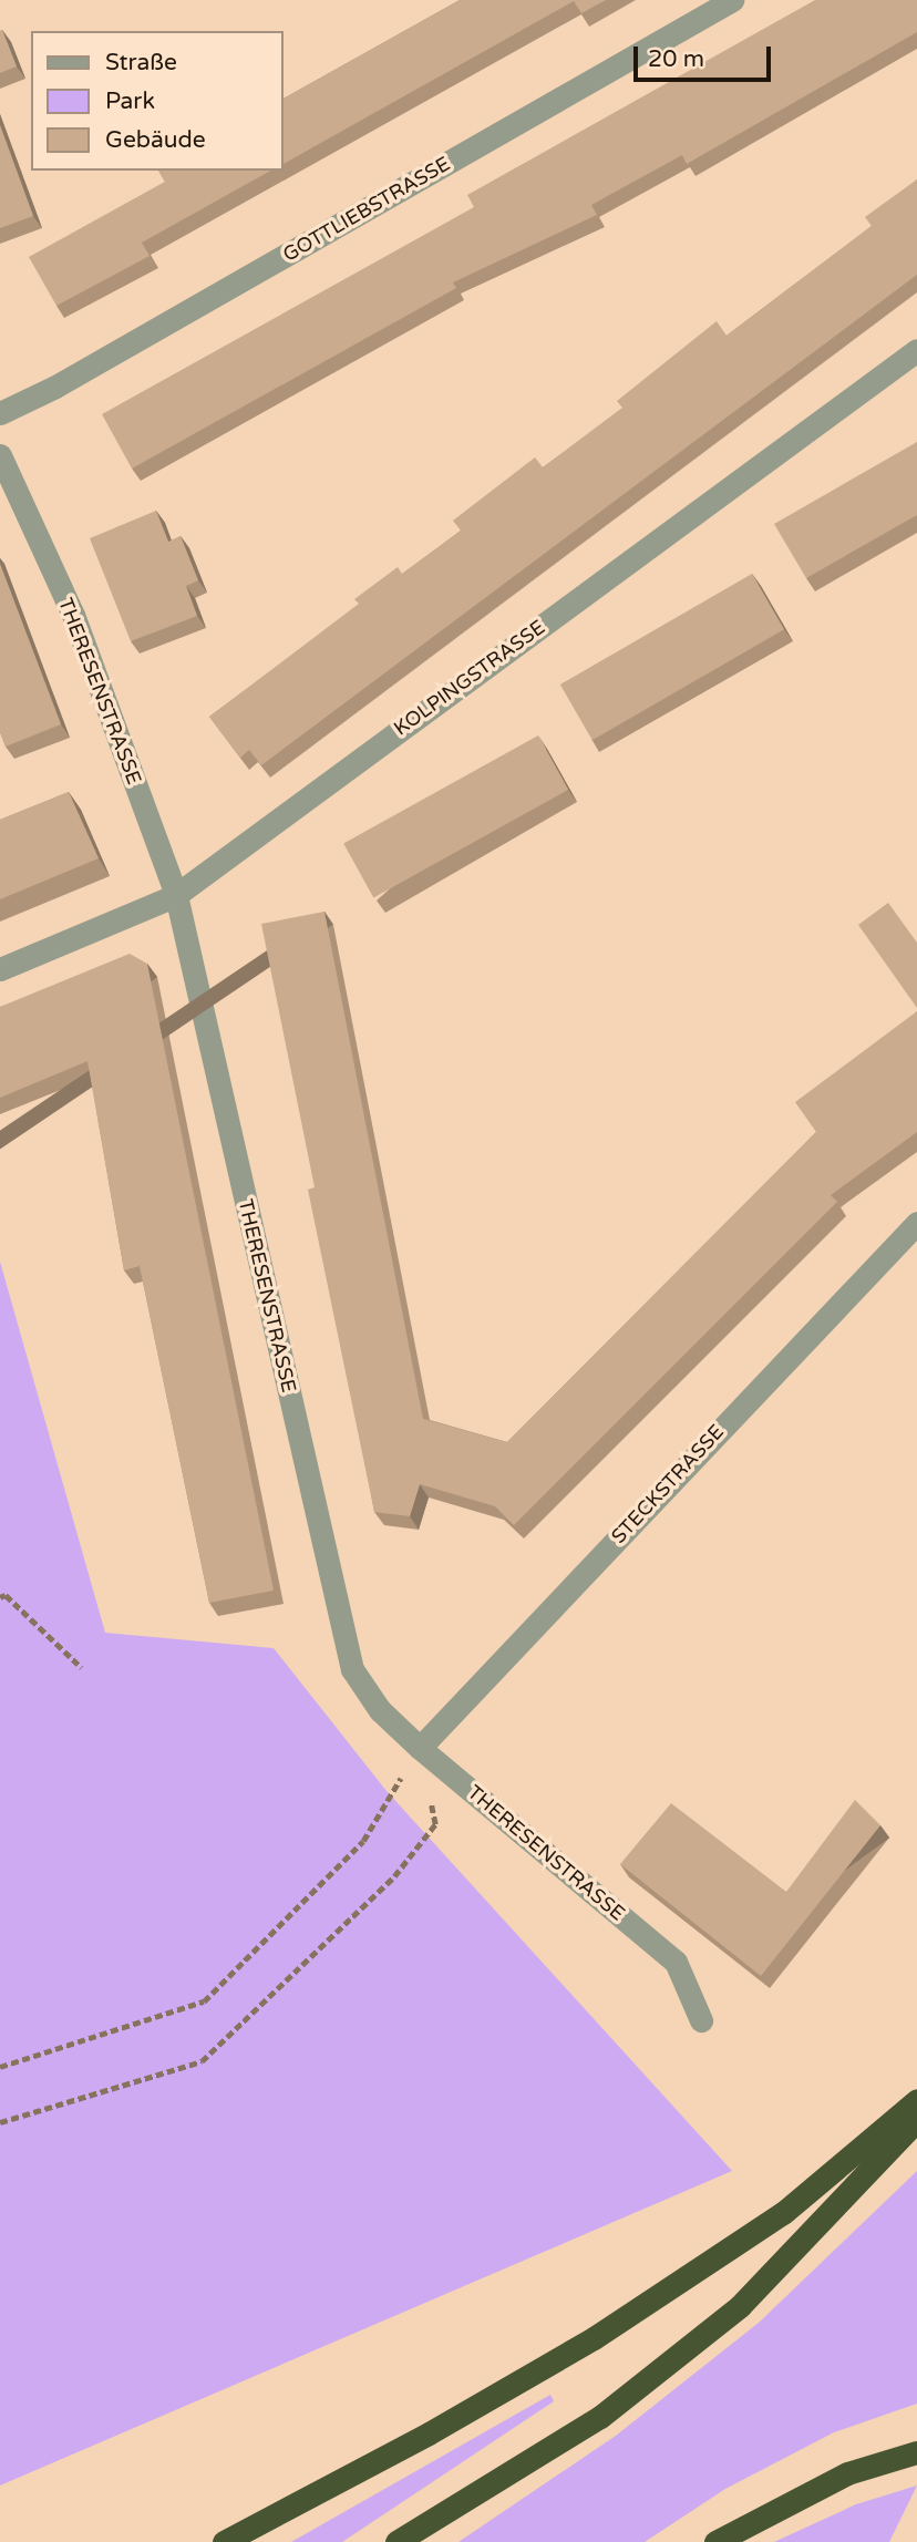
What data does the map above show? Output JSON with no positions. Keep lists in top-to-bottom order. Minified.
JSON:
{"streets":{"street":["GOTTLIEBSTRASSE","KOLPINGSTRASSE","THERESENSTRASSE","STECKSTRASSE"]},"crossings":[["KOLPINGSTRASSE","THERESENSTRASSE"],["THERESENSTRASSE","STECKSTRASSE"]],"legend":["Straße","Park","Gebäude"],"scale_bar":"20 m"}
